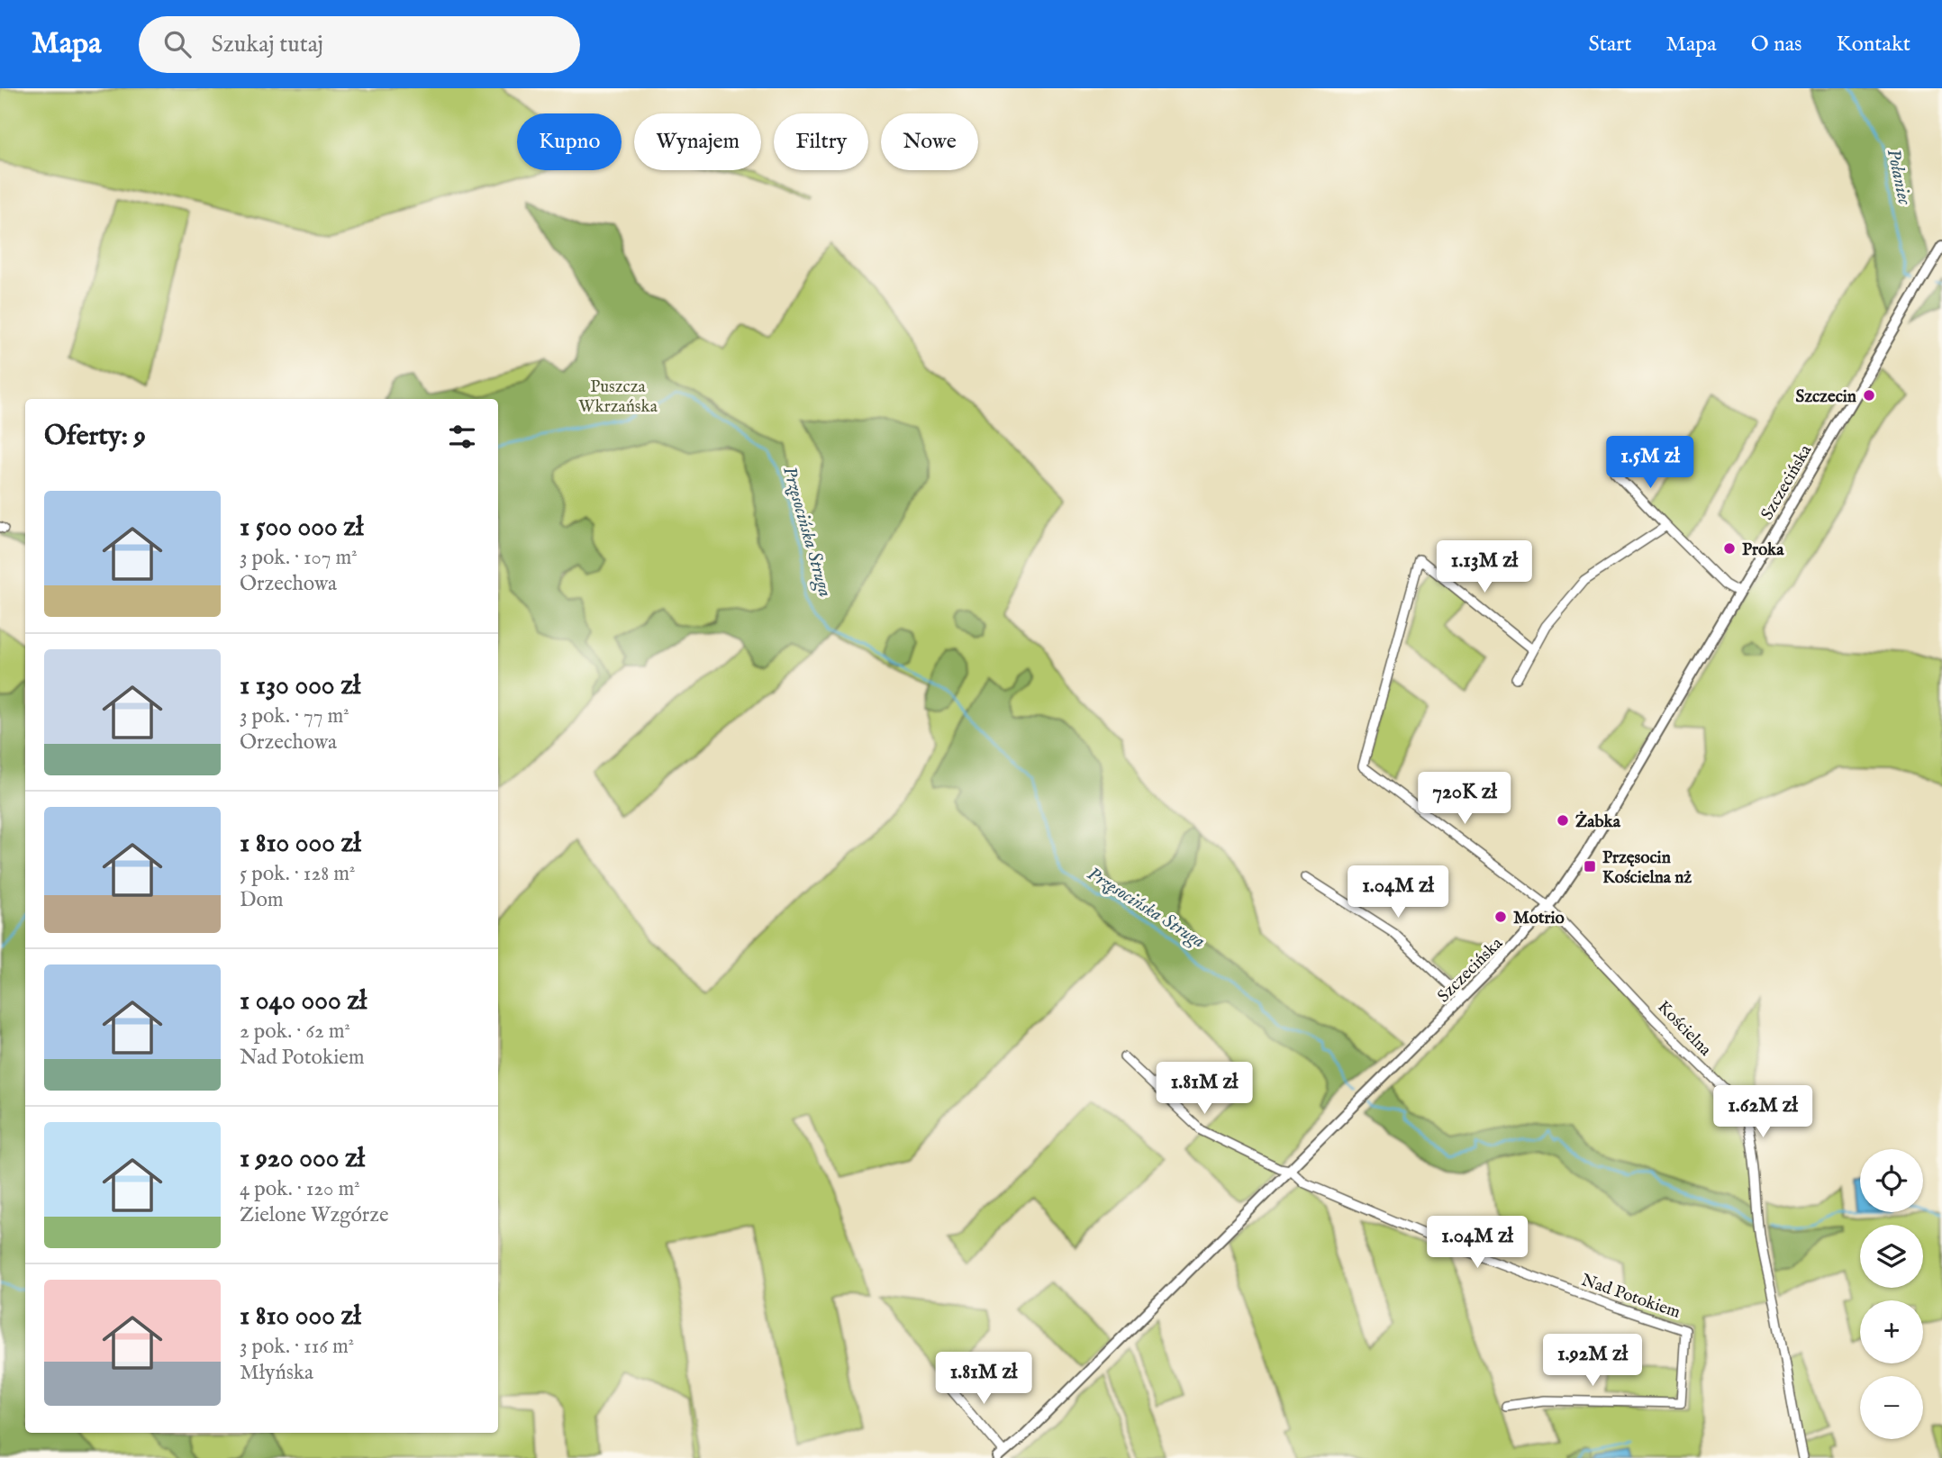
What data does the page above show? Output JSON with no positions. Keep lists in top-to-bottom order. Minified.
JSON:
{"streets":{"street":["Szczecińska","Kościelna","Nad Potokiem"]},"crossings":[["Szczecińska","Kościelna"],["Szczecińska","Nad Potokiem"]],"water":["Połaniec","Przęsocińska Struga"],"parks":["Puszcza Wkrzańska"],"places":{"other":["Szczecin","Proka","Żabka","Motrio"],"transit":["Przęsocin Kościelna nż"]},"page":{"header":"Mapa","search":"Szukaj tutaj","nav":["Start","Mapa","O nas","Kontakt"],"chip":["Kupno","Wynajem","Filtry","Nowe"],"heading":"Oferty: 9","price":["1.5M zł","1.13M zł","720K zł","1.04M zł","1.81M zł","1.62M zł","1.04M zł","1.92M zł","1.81M zł"],"list":[{"name":"1 500 000 zł","note":"3 pok. · 107 m² · Orzechowa"},{"name":"1 130 000 zł","note":"3 pok. · 77 m² · Orzechowa"},{"name":"1 810 000 zł","note":"5 pok. · 128 m² · Dom"},{"name":"1 040 000 zł","note":"2 pok. · 62 m² · Nad Potokiem"},{"name":"1 920 000 zł","note":"4 pok. · 120 m² · Zielone Wzgórze"},{"name":"1 810 000 zł","note":"3 pok. · 116 m² · Młyńska"}],"map_buttons":["+","−"]}}
